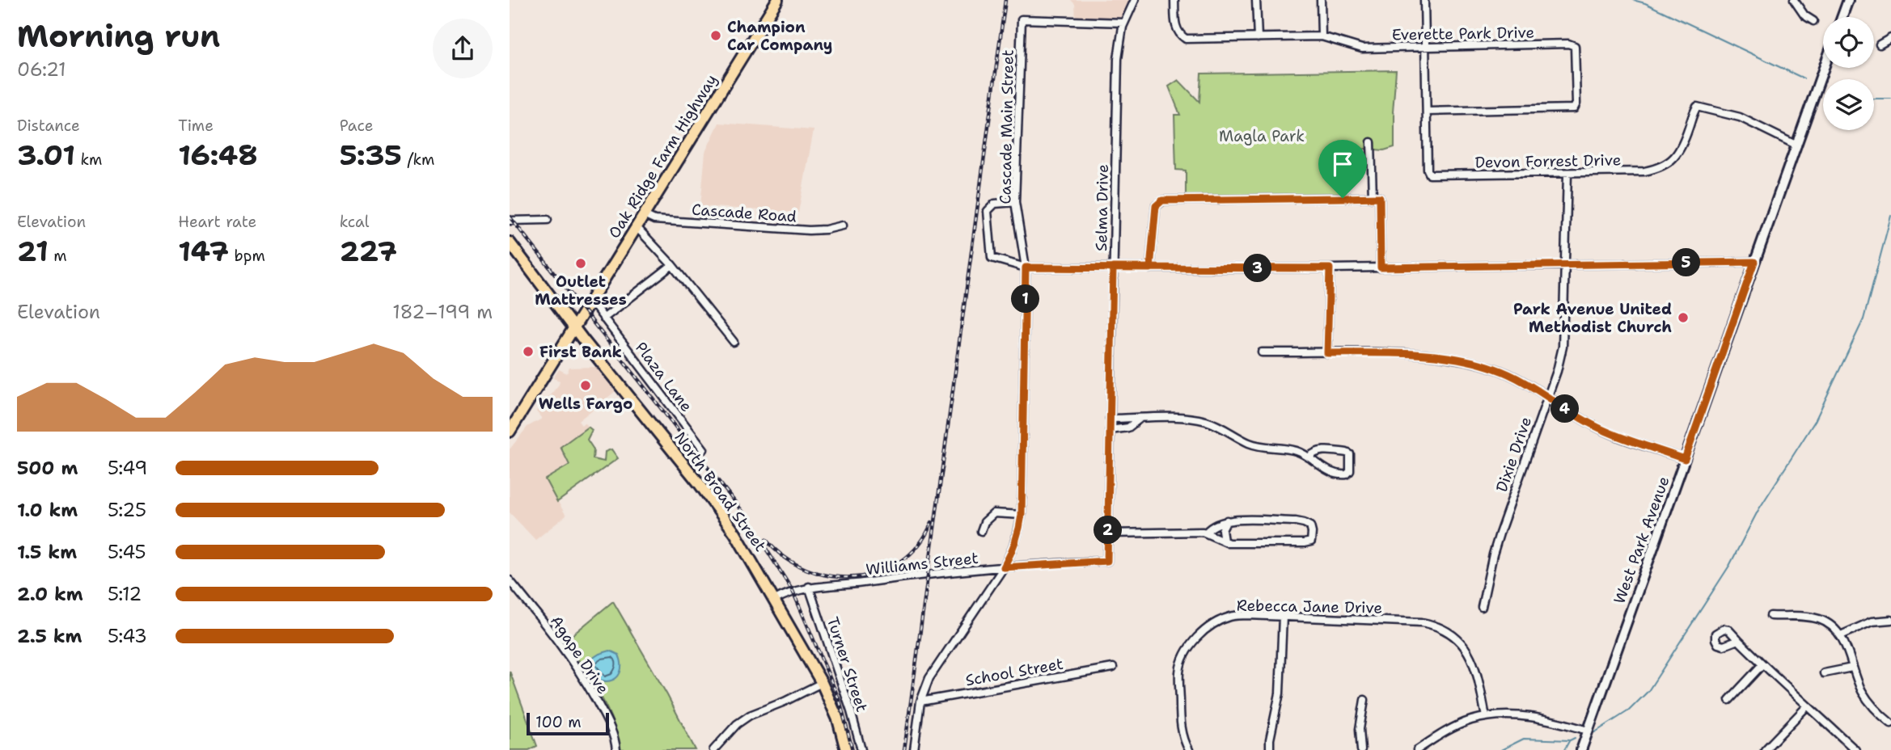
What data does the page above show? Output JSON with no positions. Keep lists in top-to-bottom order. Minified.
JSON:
{"streets":{"main road":["Oak Ridge Farm Highway","North Broad Street","West Park Avenue"],"street":["Everette Park Drive","Cascade Main Street","Devon Forrest Drive","Selma Drive","Cascade Road","Plaza Lane","Dixie Drive","Williams Street","Rebecca Jane Drive","Agape Drive","Turner Street","School Street"]},"crossings":[["Everette Park Drive","Devon Forrest Drive"],["Cascade Main Street","Selma Drive"],["Cascade Main Street","Williams Street"],["Cascade Main Street","School Street"],["Oak Ridge Farm Highway","Cascade Road"],["Oak Ridge Farm Highway","Plaza Lane"],["Oak Ridge Farm Highway","North Broad Street"],["Devon Forrest Drive","Dixie Drive"],["Devon Forrest Drive","West Park Avenue"],["Selma Drive","Williams Street"],["North Broad Street","Williams Street"],["Williams Street","Turner Street"]],"parks":["Magla Park"],"places":["Champion Car Company","Outlet Mattresses","Park Avenue United Methodist Church","First Bank","Wells Fargo"],"scale_bar":"100 m","page":{"heading":["Morning run","06:21"],"stats":[["Distance","3.01 km"],["Time","16:48"],["Pace","5:35 /km"],["Elevation","21 m"],["Heart rate","147 bpm"],["kcal","227"]],"pins":["5","3","1","4","2"],"chart":["Elevation","182–199 m"],"list":[{"name":"500 m","note":"5:49"},{"name":"1.0 km","note":"5:25"},{"name":"1.5 km","note":"5:45"},{"name":"2.0 km","note":"5:12"},{"name":"2.5 km","note":"5:43"}],"scale":"100 m"}}
